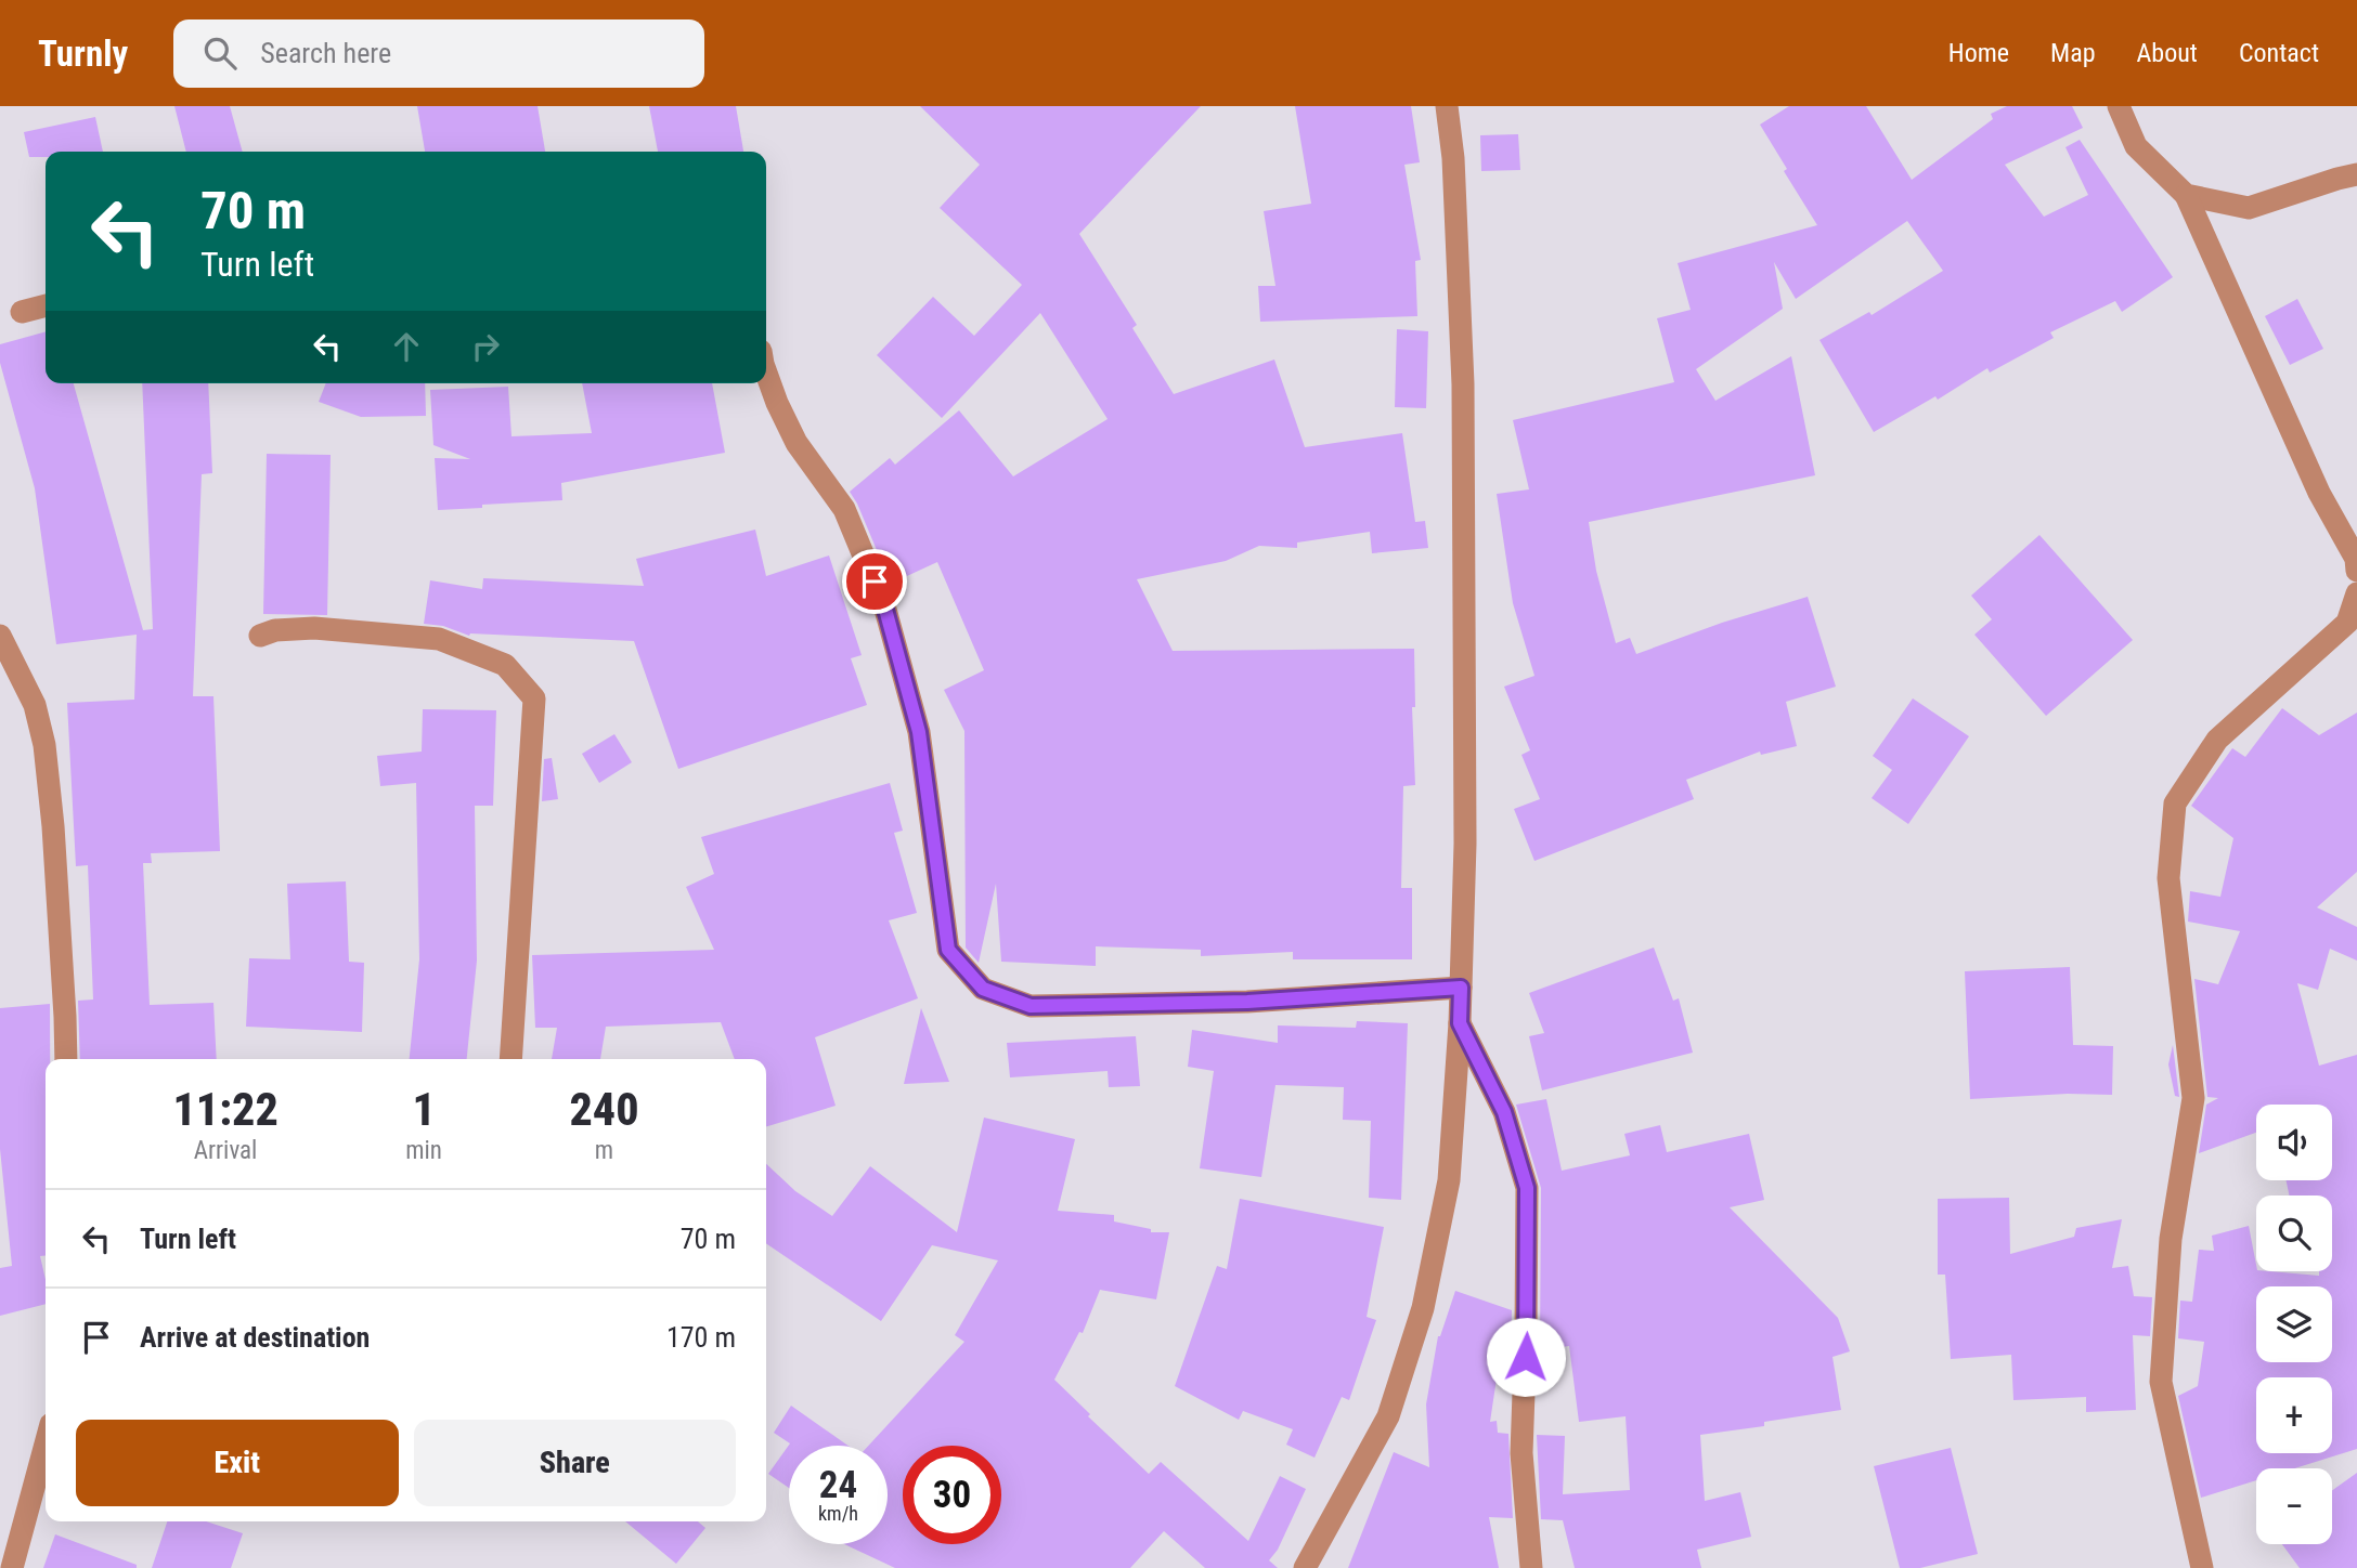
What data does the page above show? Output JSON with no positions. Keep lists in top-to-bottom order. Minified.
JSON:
{"page":{"header":"Turnly","search":"Search here","nav":["Home","Map","About","Contact"],"turn":["70 m","Turn left"],"eta":["11:22","Arrival","1","min","240","m"],"map_buttons":["+","−"],"list":[{"name":"Turn left","value":"70 m"},{"name":"Arrive at destination","value":"170 m"}],"buttons":["Exit","Share"],"speed":"24 km/h","limit":"30"}}
